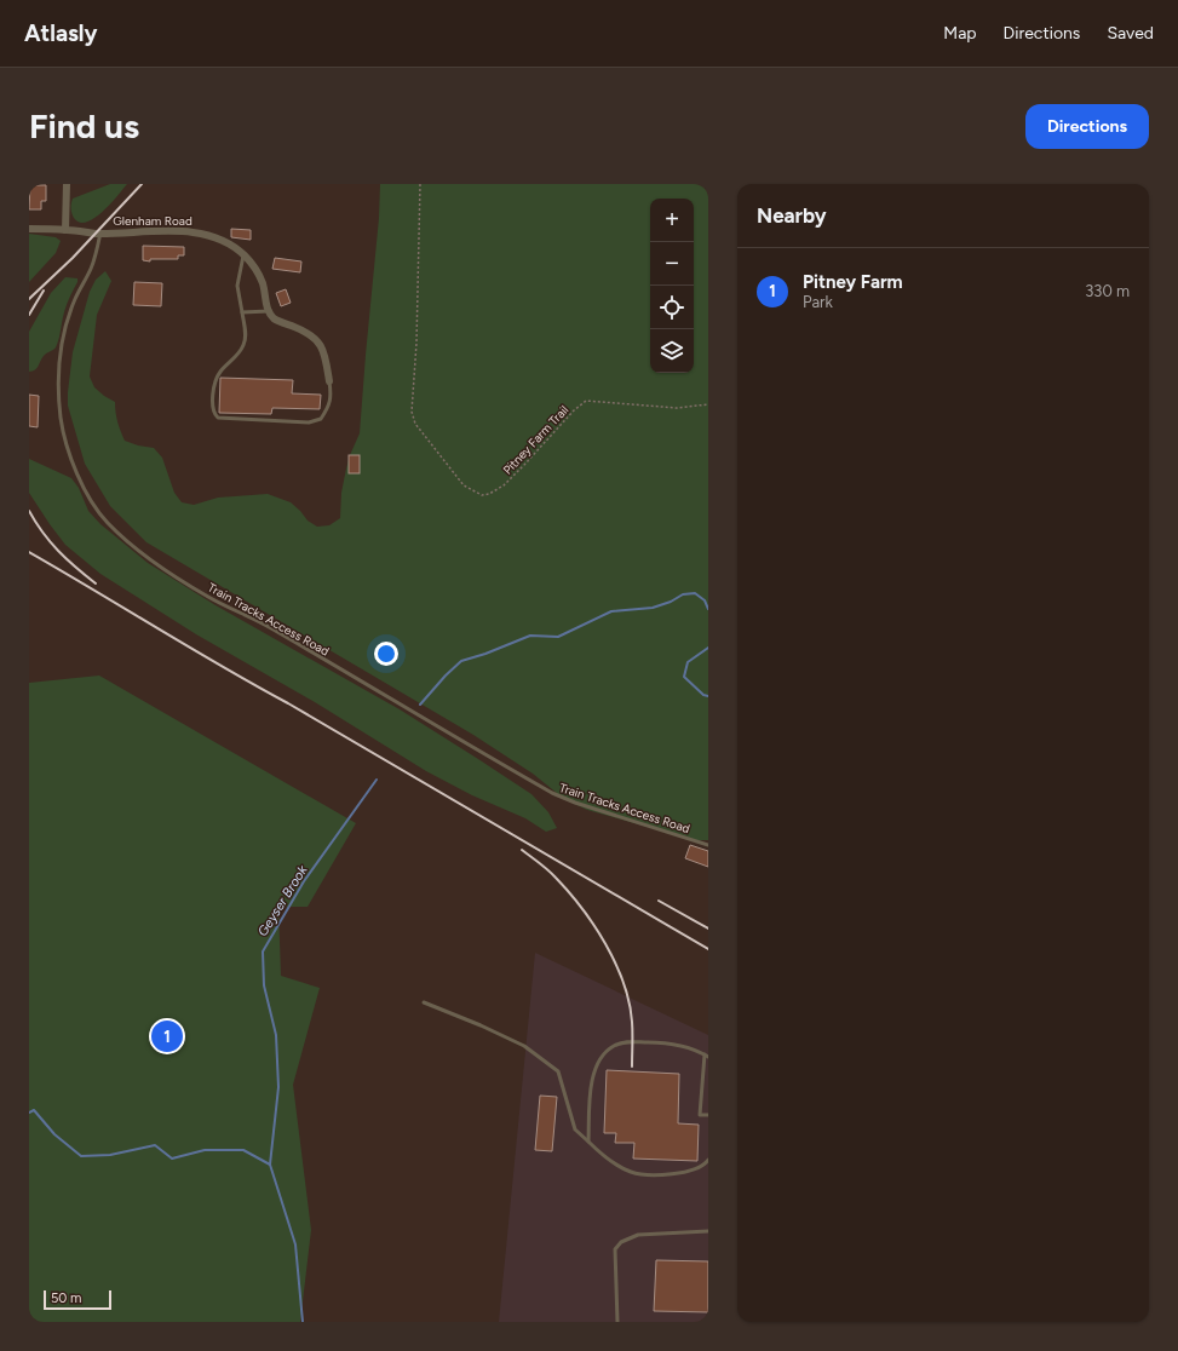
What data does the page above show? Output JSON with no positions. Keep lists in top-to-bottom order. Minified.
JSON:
{"streets":{"street":["Glenham Road"],"lane":["Train Tracks Access Road"],"path":["Pitney Farm Trail"]},"crossings":[["Glenham Road","Train Tracks Access Road"]],"water":["Geyser Brook"],"scale_bar":"50 m","page":{"header":"Atlasly","nav":["Map","Directions","Saved"],"buttons":"Directions","title":"Find us","heading":"Nearby","map_buttons":["+","−"],"list":[{"mark":"1","name":"Pitney Farm","note":"Park","value":"330 m"}],"pins":"1","scale":"50 m"}}
